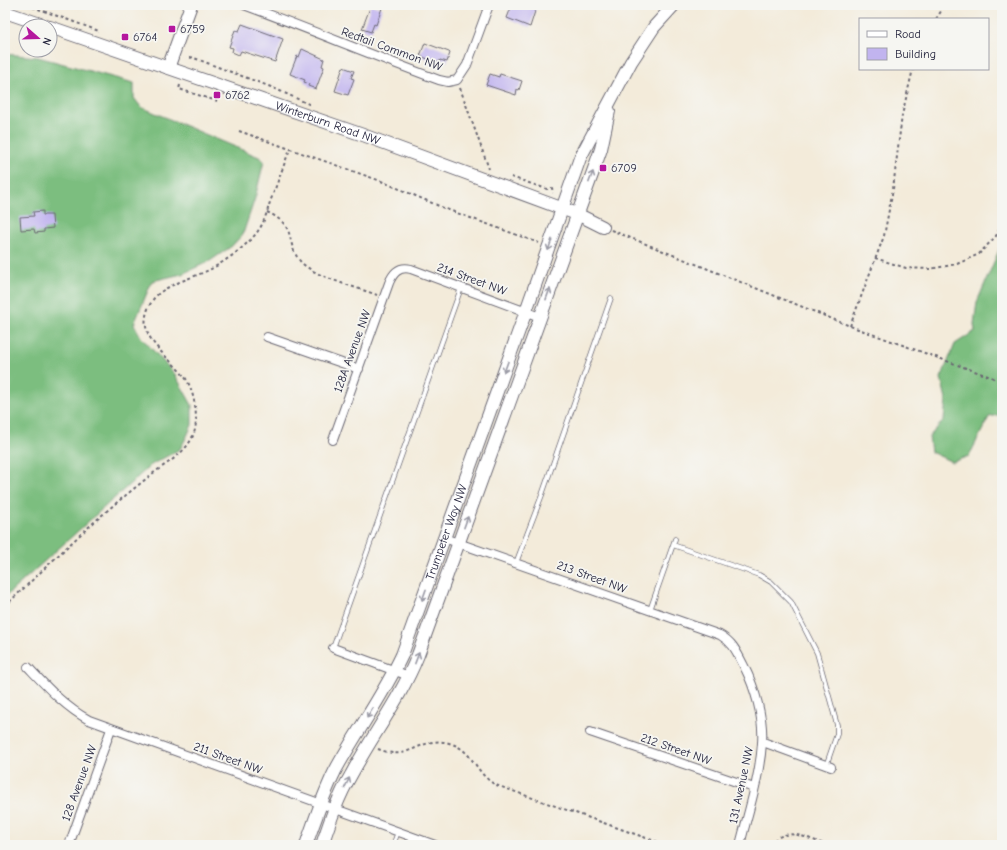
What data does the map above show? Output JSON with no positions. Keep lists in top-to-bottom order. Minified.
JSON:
{"streets":{"street":["Redtail Common NW","Winterburn Road NW","214 Street NW","128A Avenue NW","Trumpeter Way NW","213 Street NW","212 Street NW","211 Street NW","128 Avenue NW","131 Avenue NW"]},"crossings":[["Winterburn Road NW","Trumpeter Way NW"],["214 Street NW","128A Avenue NW"],["214 Street NW","Trumpeter Way NW"],["Trumpeter Way NW","213 Street NW"],["Trumpeter Way NW","211 Street NW"],["213 Street NW","131 Avenue NW"],["212 Street NW","131 Avenue NW"],["211 Street NW","128 Avenue NW"]],"places":{"transit":["6759","6764","6762","6709"]},"legend":["Road","Building"],"north":"right"}
